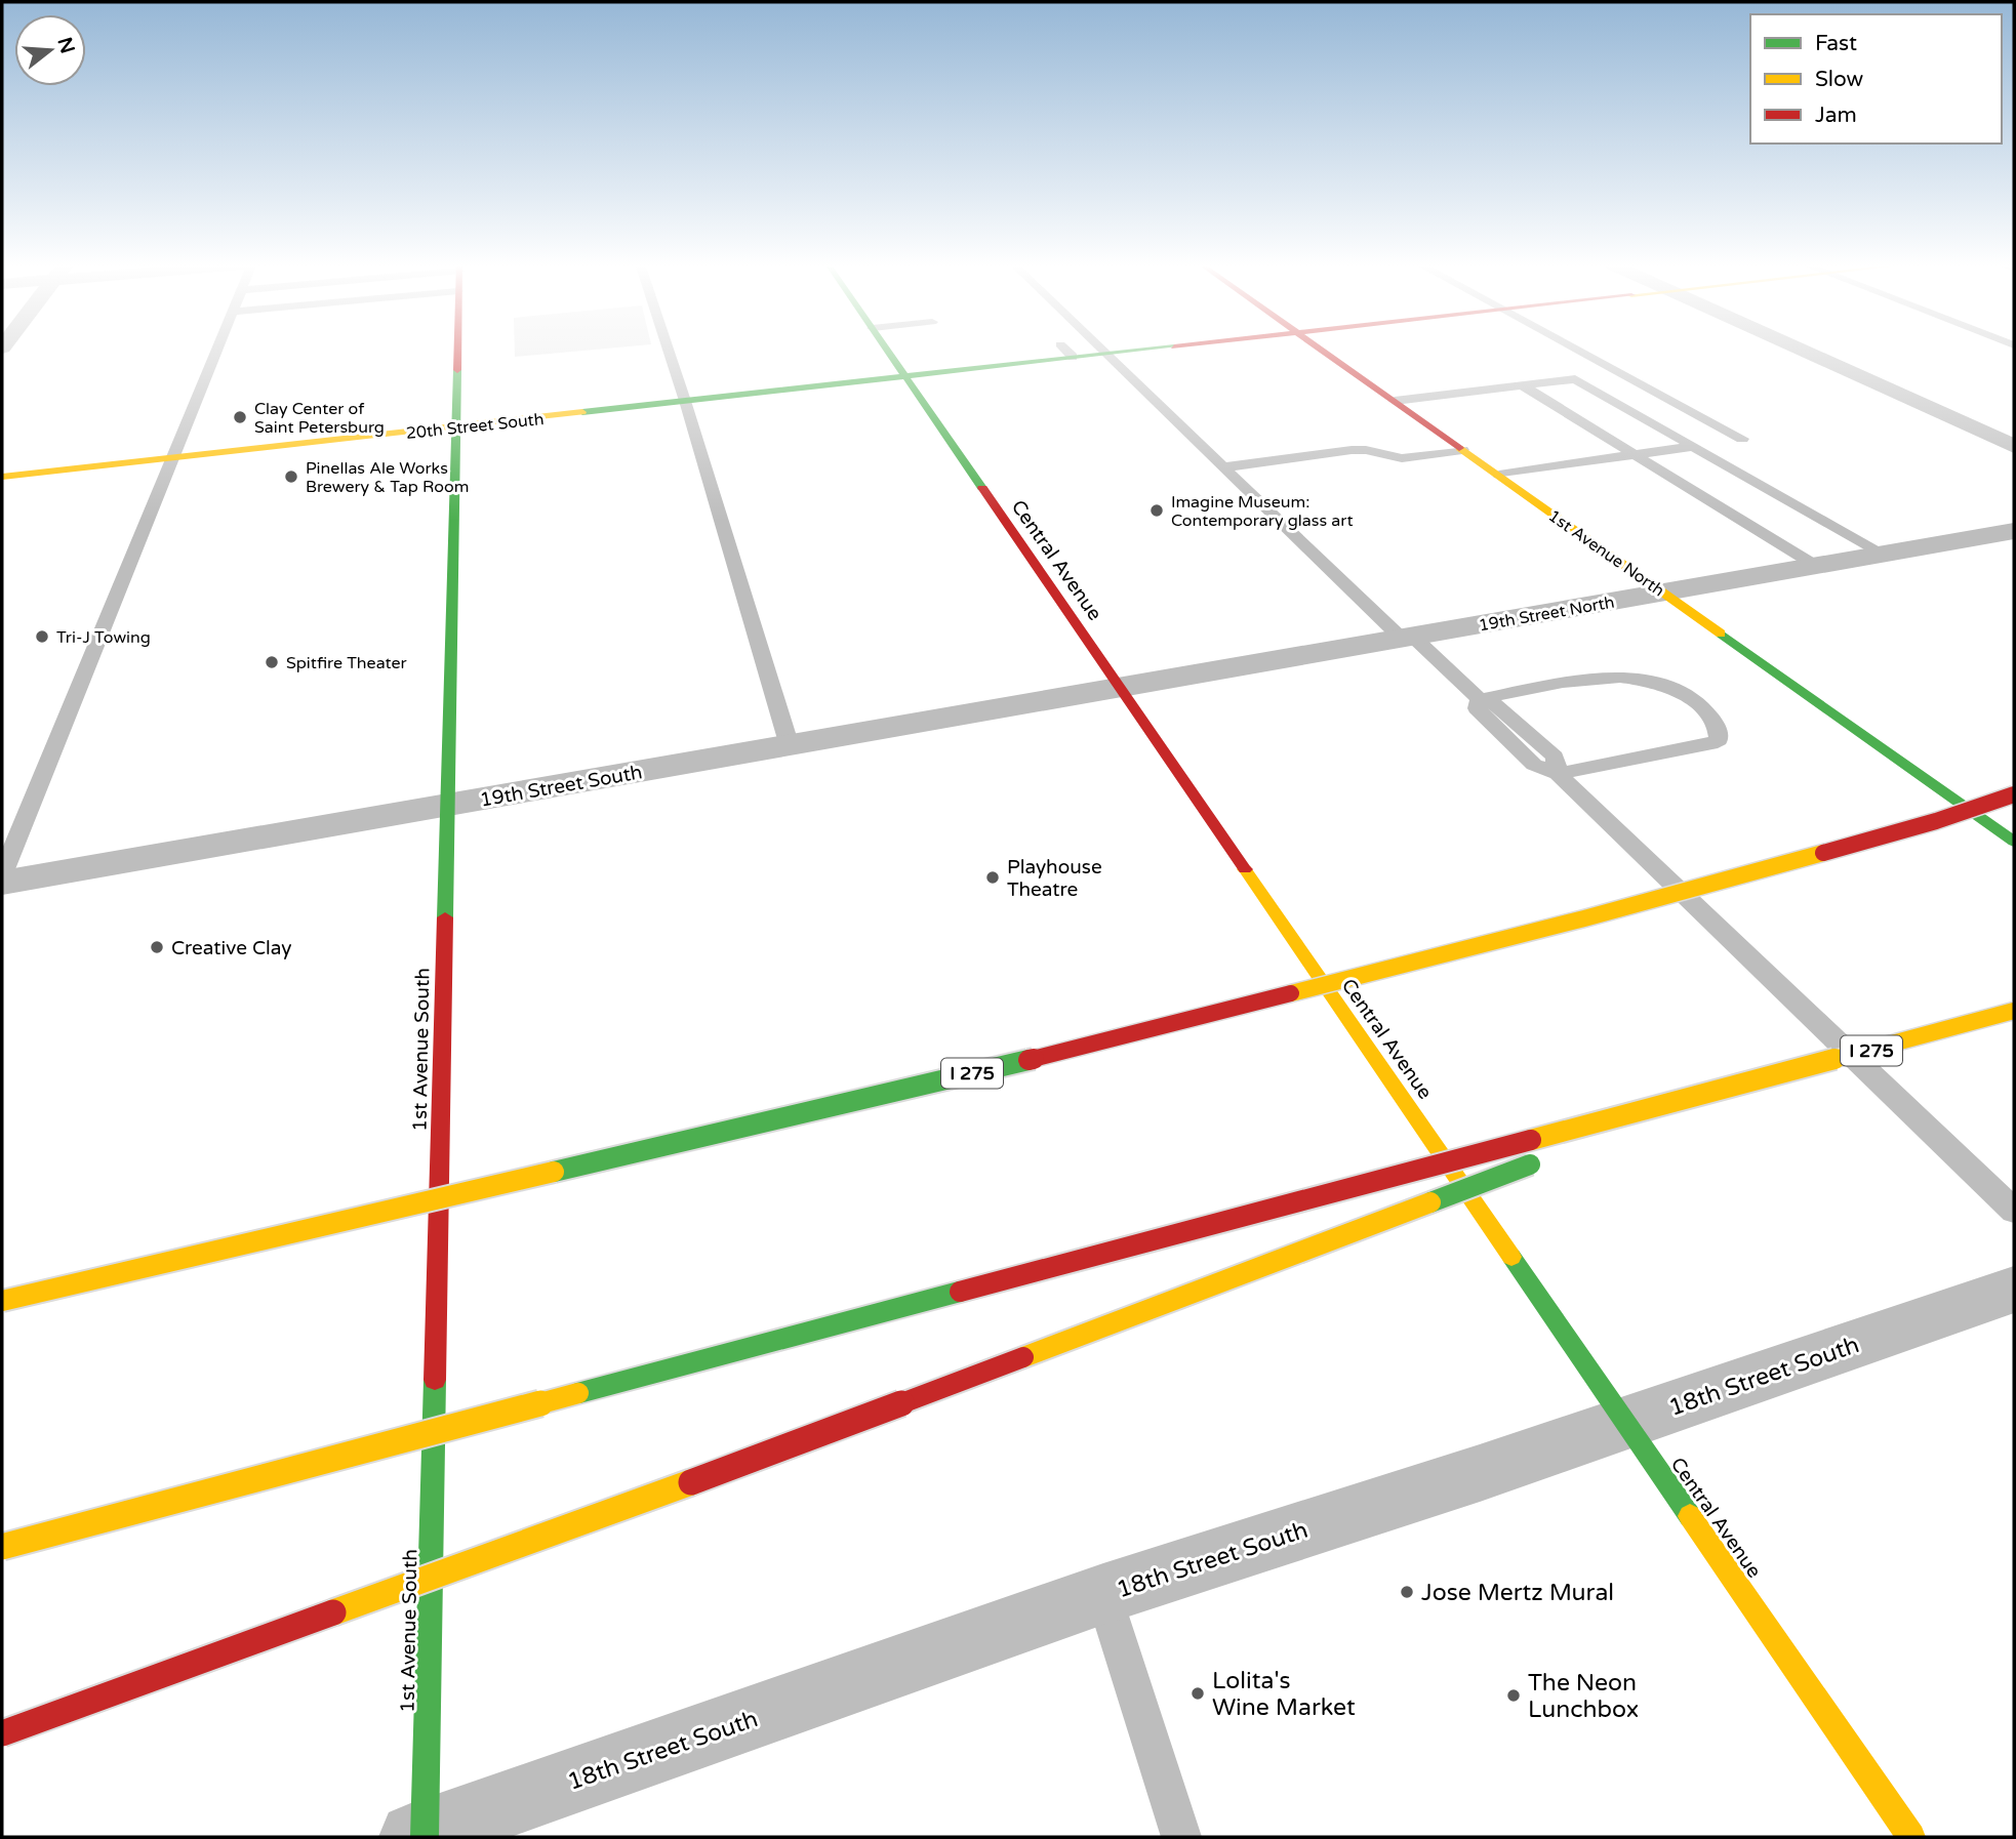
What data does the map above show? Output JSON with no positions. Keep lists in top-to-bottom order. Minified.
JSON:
{"streets":{"main road":["20th Street South","1st Avenue North","Central Avenue","1st Avenue South","I 275"],"street":["19th Street North","19th Street South","18th Street South"]},"crossings":[["20th Street South","Central Avenue"],["20th Street South","1st Avenue South"],["1st Avenue North","19th Street North"],["Central Avenue","19th Street North"],["Central Avenue","19th Street South"],["Central Avenue","18th Street South"],["19th Street North","19th Street South"],["19th Street South","1st Avenue South"],["1st Avenue South","18th Street South"]],"places":["Clay Center of Saint Petersburg","Pinellas Ale Works Brewery & Tap Room","Imagine Museum: Contemporary glass art","Tri-J Towing","Spitfire Theater","Playhouse Theatre","Creative Clay","Jose Mertz Mural","Lolita's Wine Market","The Neon Lunchbox"],"legend":["Fast","Slow","Jam"],"north":"right"}
